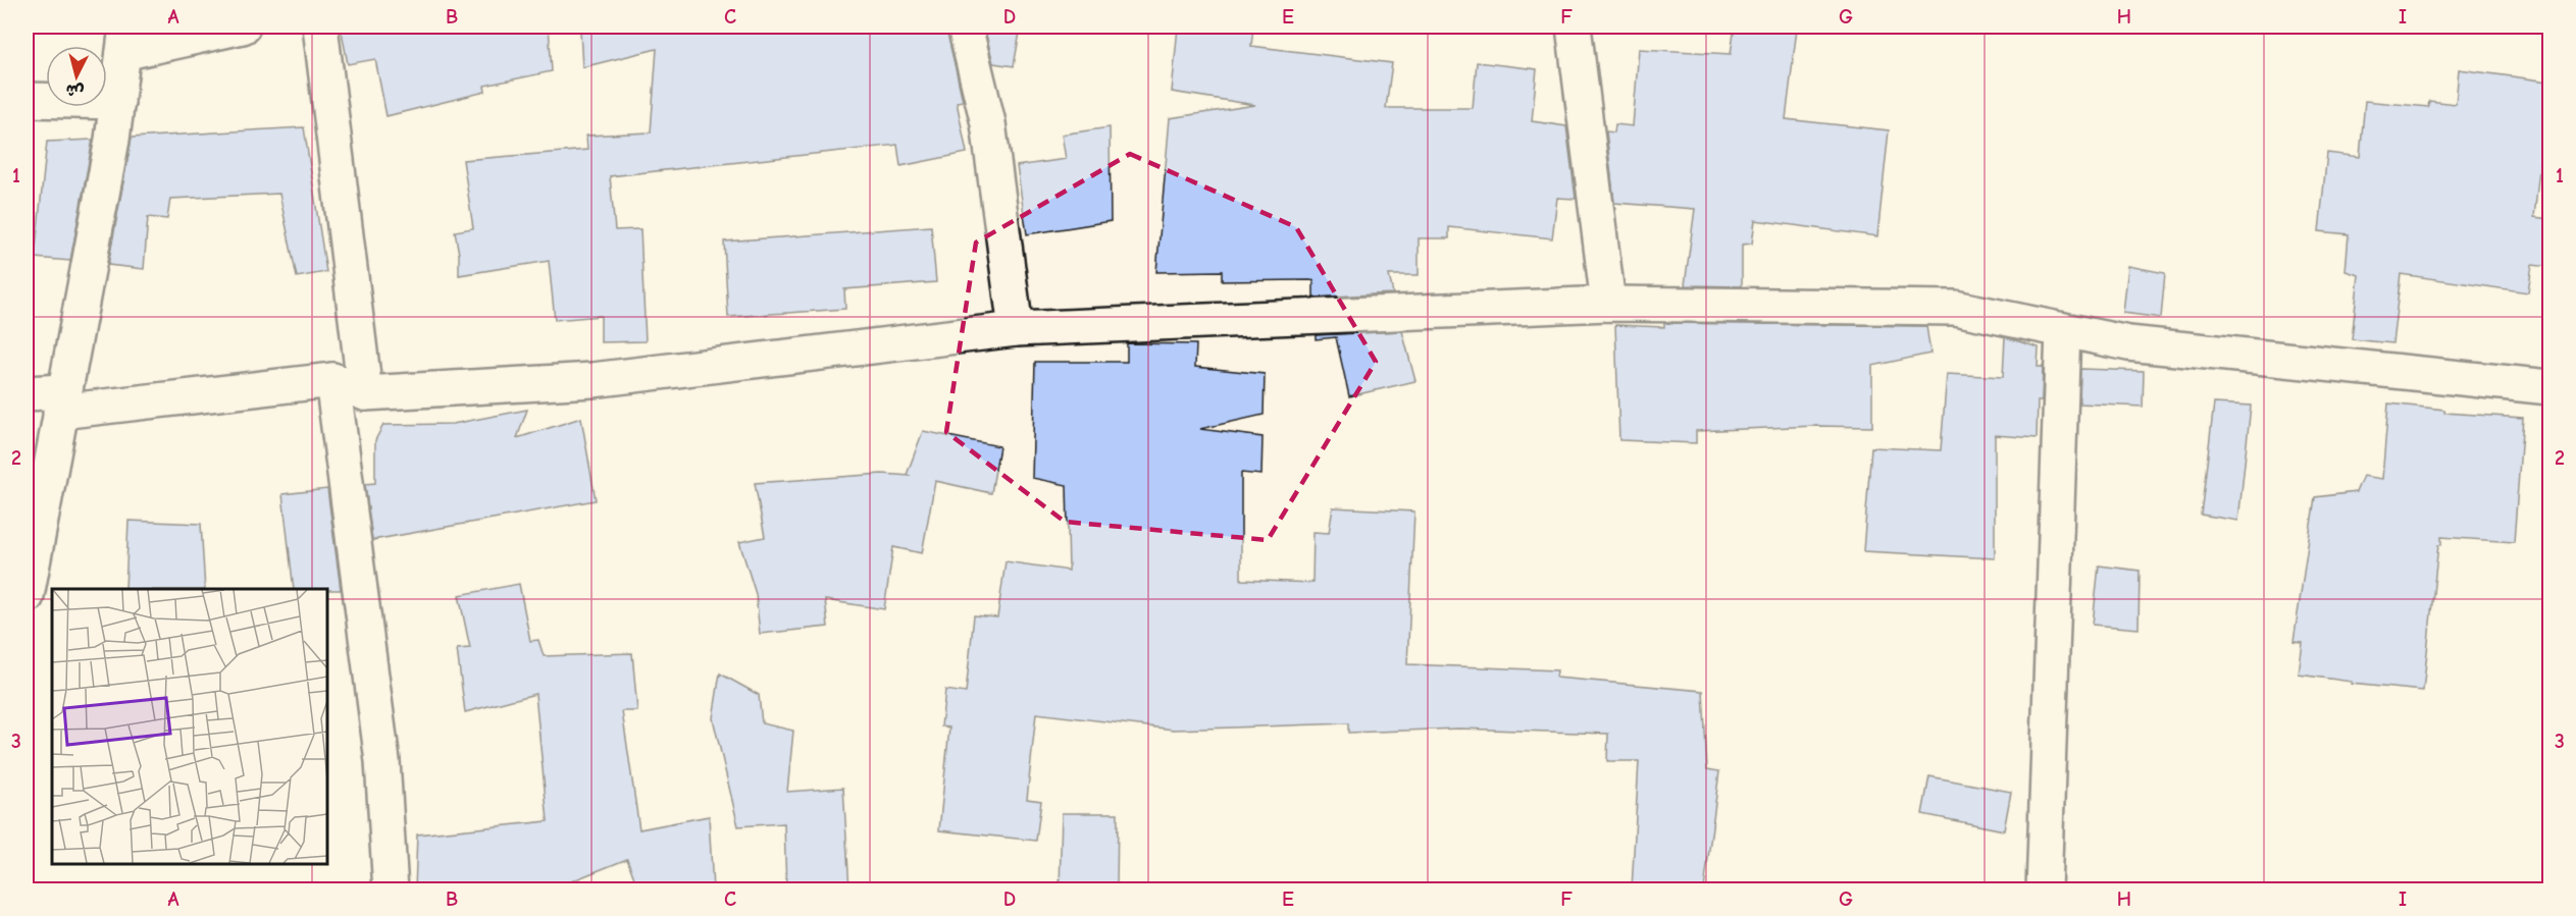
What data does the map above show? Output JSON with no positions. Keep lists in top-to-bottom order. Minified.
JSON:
{"north":"bottom","grid":{"columns":["A","B","C","D","E","F","G","H","I"],"rows":["1","2","3"]}}
